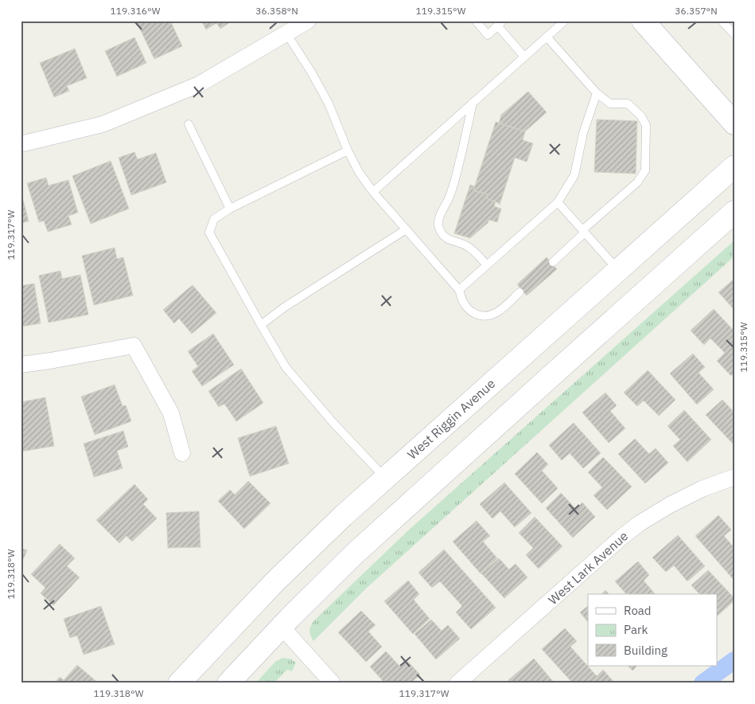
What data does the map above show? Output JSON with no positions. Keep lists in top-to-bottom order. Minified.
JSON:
{"streets":{"main road":["West Riggin Avenue"],"street":["West Lark Avenue"]},"legend":["Road","Park","Building"],"coordinates":["119.316°W","36.358°N","119.315°W","36.357°N","119.317°W","119.318°W"]}
